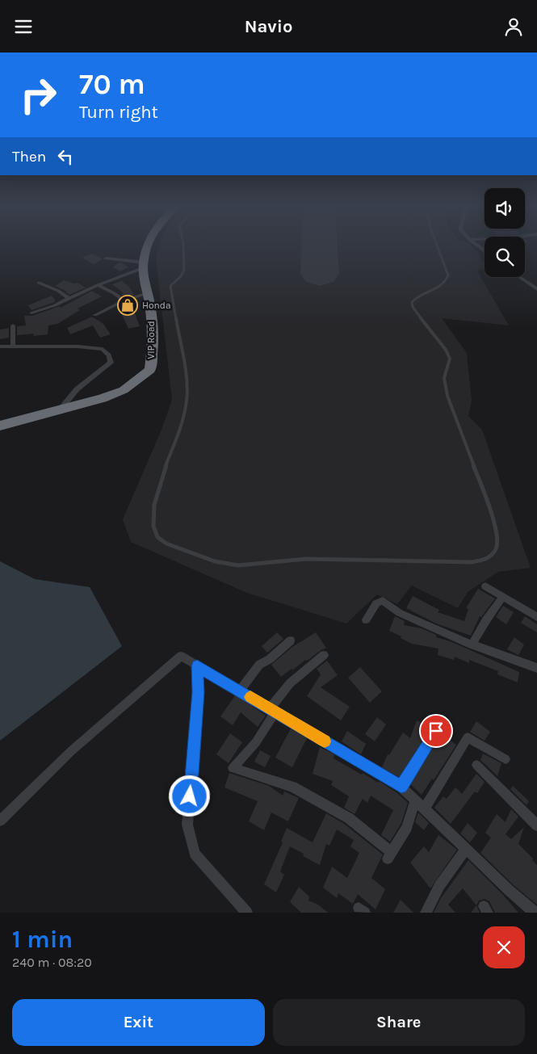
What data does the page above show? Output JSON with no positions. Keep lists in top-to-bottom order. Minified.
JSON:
{"streets":{"highway":["VIP Road"]},"places":{"shop":["Honda"]},"page":{"header":"Navio","turn":["70 m","Turn right"],"then":"Then","heading":["1 min","240 m · 08:20"],"buttons":["Exit","Share"]}}
